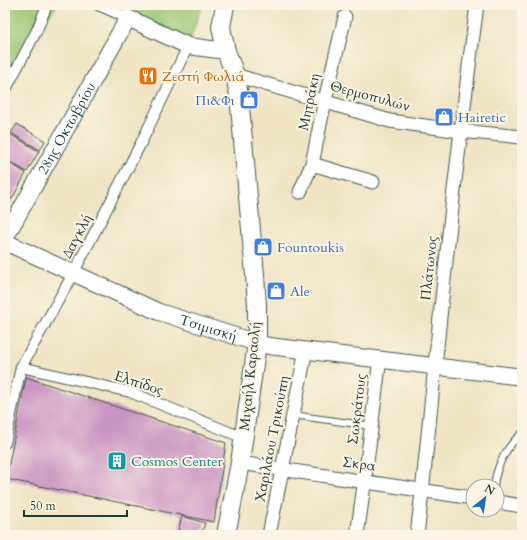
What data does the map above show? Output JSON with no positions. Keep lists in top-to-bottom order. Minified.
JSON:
{"streets":{"main road":["Μιχαήλ Καραολή"],"street":["Θερμοπυλών","Μητράκη","28ης Οκτωβρίου","Δαγκλή","Πλάτωνος","Τσιμισκή","Ελπίδος","Σωκράτους","Χαριλάου Τρικούπη","Σκρα"]},"crossings":[["Θερμοπυλών","Μητράκη"],["Θερμοπυλών","Πλάτωνος"],["Θερμοπυλών","Μιχαήλ Καραολή"],["Δαγκλή","Τσιμισκή"],["Δαγκλή","Ελπίδος"],["Πλάτωνος","Τσιμισκή"],["Πλάτωνος","Σκρα"],["Τσιμισκή","Μιχαήλ Καραολή"],["Τσιμισκή","Σωκράτους"],["Τσιμισκή","Χαριλάου Τρικούπη"],["Μιχαήλ Καραολή","Ελπίδος"],["Μιχαήλ Καραολή","Σκρα"],["Σωκράτους","Σκρα"],["Χαριλάου Τρικούπη","Σκρα"]],"places":{"restaurant":["Ζεστή Φωλιά"],"shop":["Πι&Φι","Hairetic","Fountoukis","Ale"],"building":["Cosmos Center"]},"scale_bar":"50 m","north":"top right"}
